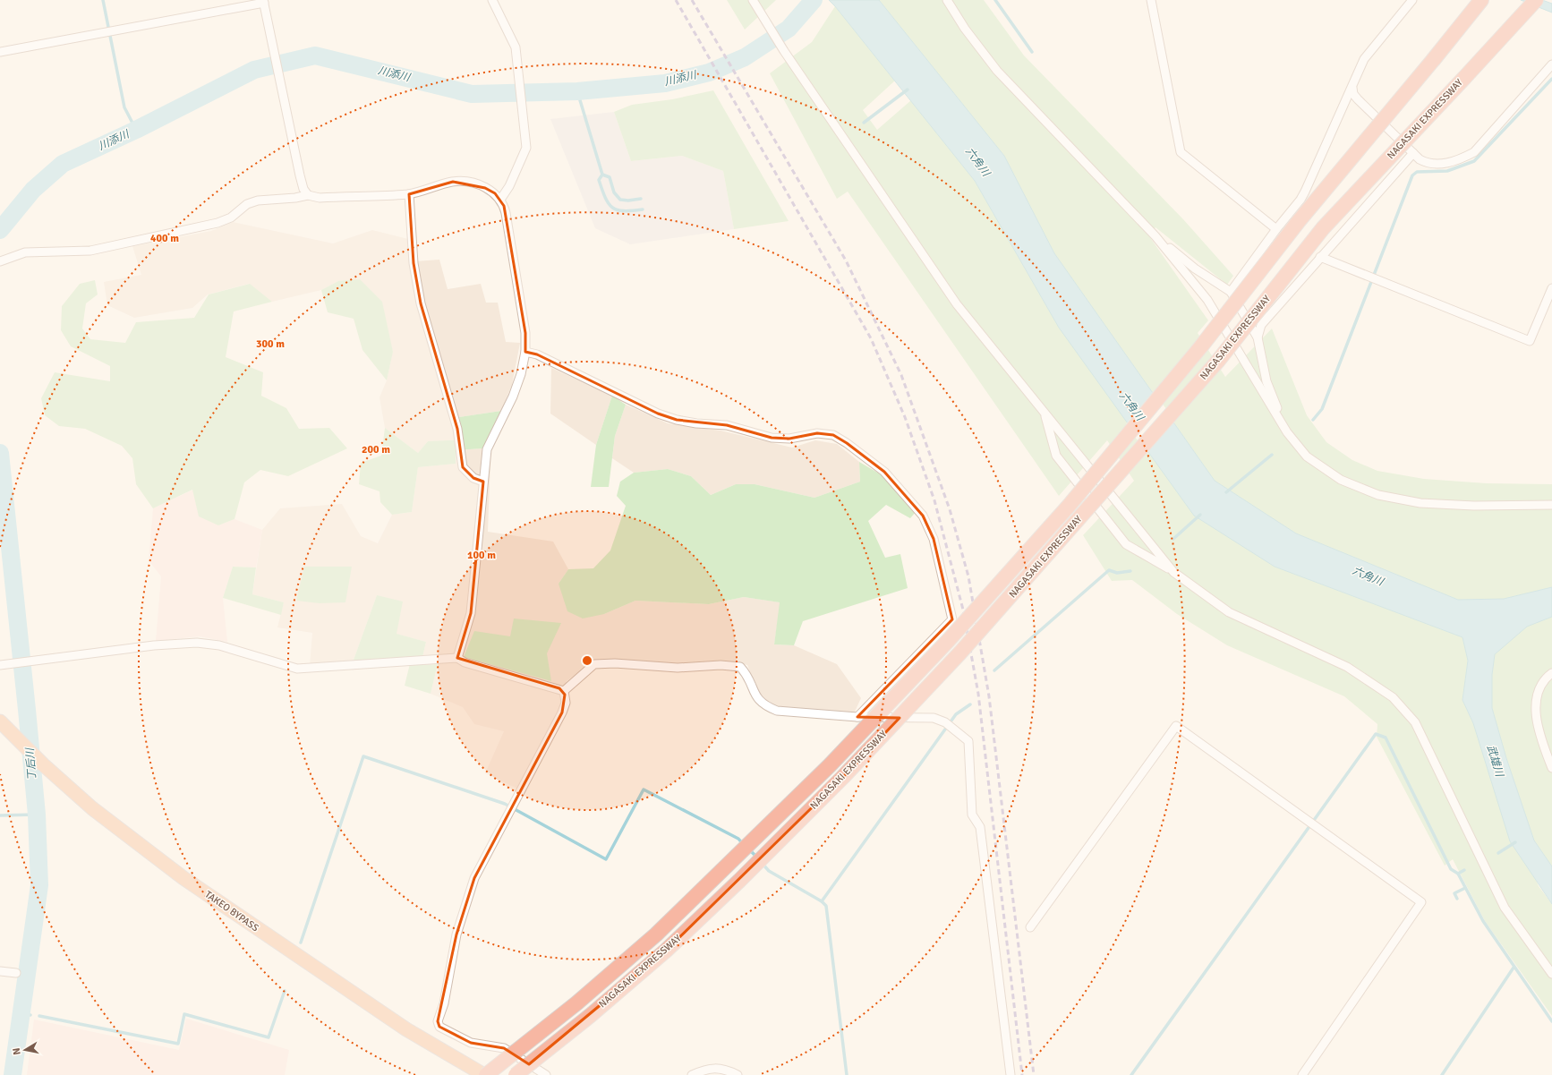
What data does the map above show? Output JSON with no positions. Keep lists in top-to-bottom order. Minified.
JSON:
{"streets":{"highway":["NAGASAKI EXPRESSWAY","TAKEO BYPASS"]},"crossings":[["NAGASAKI EXPRESSWAY","TAKEO BYPASS"]],"water":["川添川","六角川","武雄川","丁后川"],"north":"left","rings":["400 m","300 m","200 m","100 m"]}
